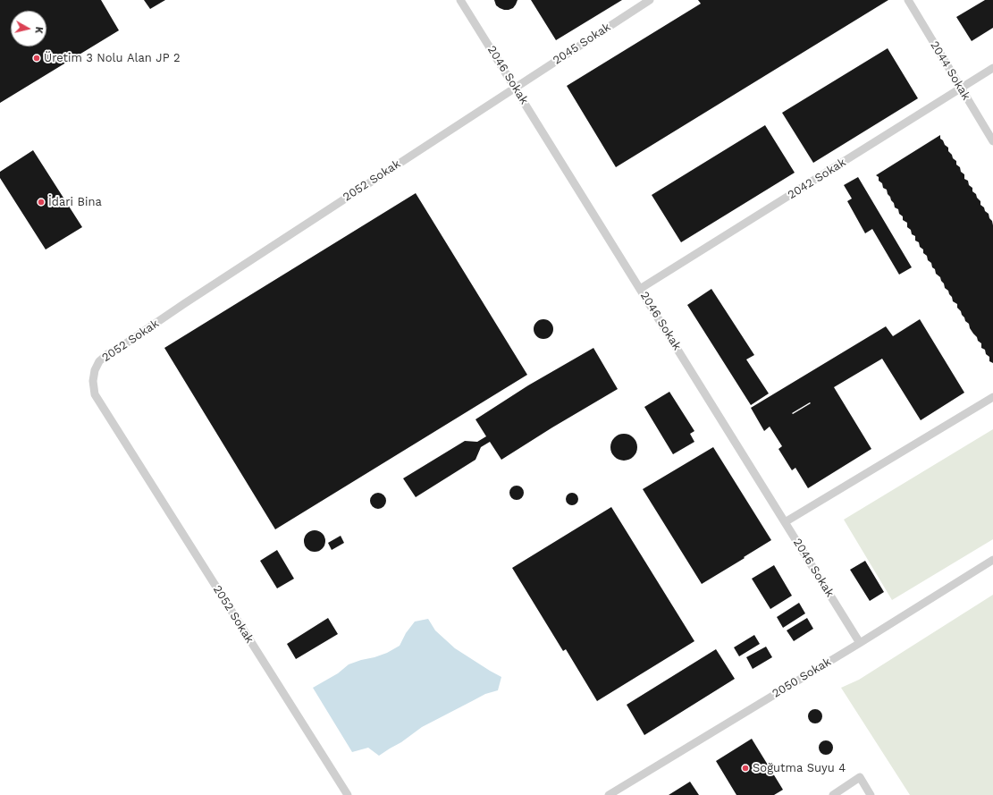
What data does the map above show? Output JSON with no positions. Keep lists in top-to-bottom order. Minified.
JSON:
{"streets":{"lane":["2045 Sokak","2044 Sokak","2046 Sokak","2042 Sokak","2052 Sokak","2050 Sokak"]},"crossings":[["2045 Sokak","2046 Sokak"],["2045 Sokak","2052 Sokak"],["2044 Sokak","2042 Sokak"],["2046 Sokak","2042 Sokak"],["2046 Sokak","2052 Sokak"],["2046 Sokak","2050 Sokak"]],"places":["Üretim 3 Nolu Alan JP 2","İdari Bina","Soğutma Suyu 4"],"north":"right"}
